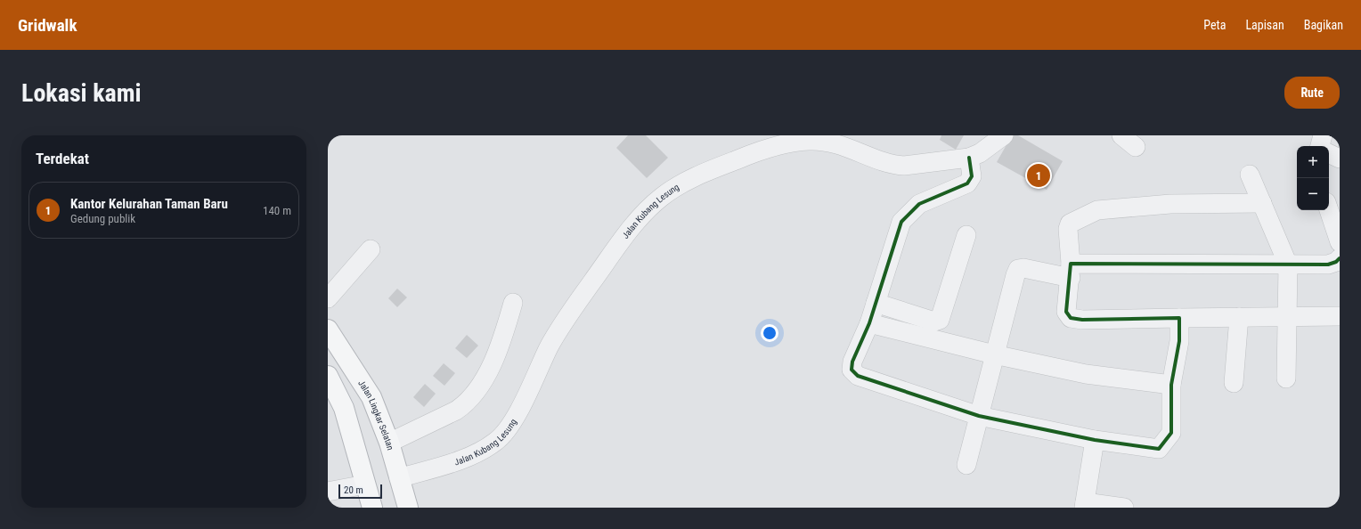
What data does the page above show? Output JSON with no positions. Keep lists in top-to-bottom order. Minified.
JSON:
{"streets":{"highway":["Jalan Lingkar Selatan"],"street":["Jalan Kubang Lesung"]},"crossings":[["Jalan Kubang Lesung","Jalan Lingkar Selatan"]],"scale_bar":"20 m","page":{"header":"Gridwalk","nav":["Peta","Lapisan","Bagikan"],"buttons":"Rute","title":"Lokasi kami","heading":"Terdekat","map_buttons":["+","−"],"pins":"1","list":[{"mark":"1","name":"Kantor Kelurahan Taman Baru","note":"Gedung publik","value":"140 m"}],"scale":"20 m"}}
